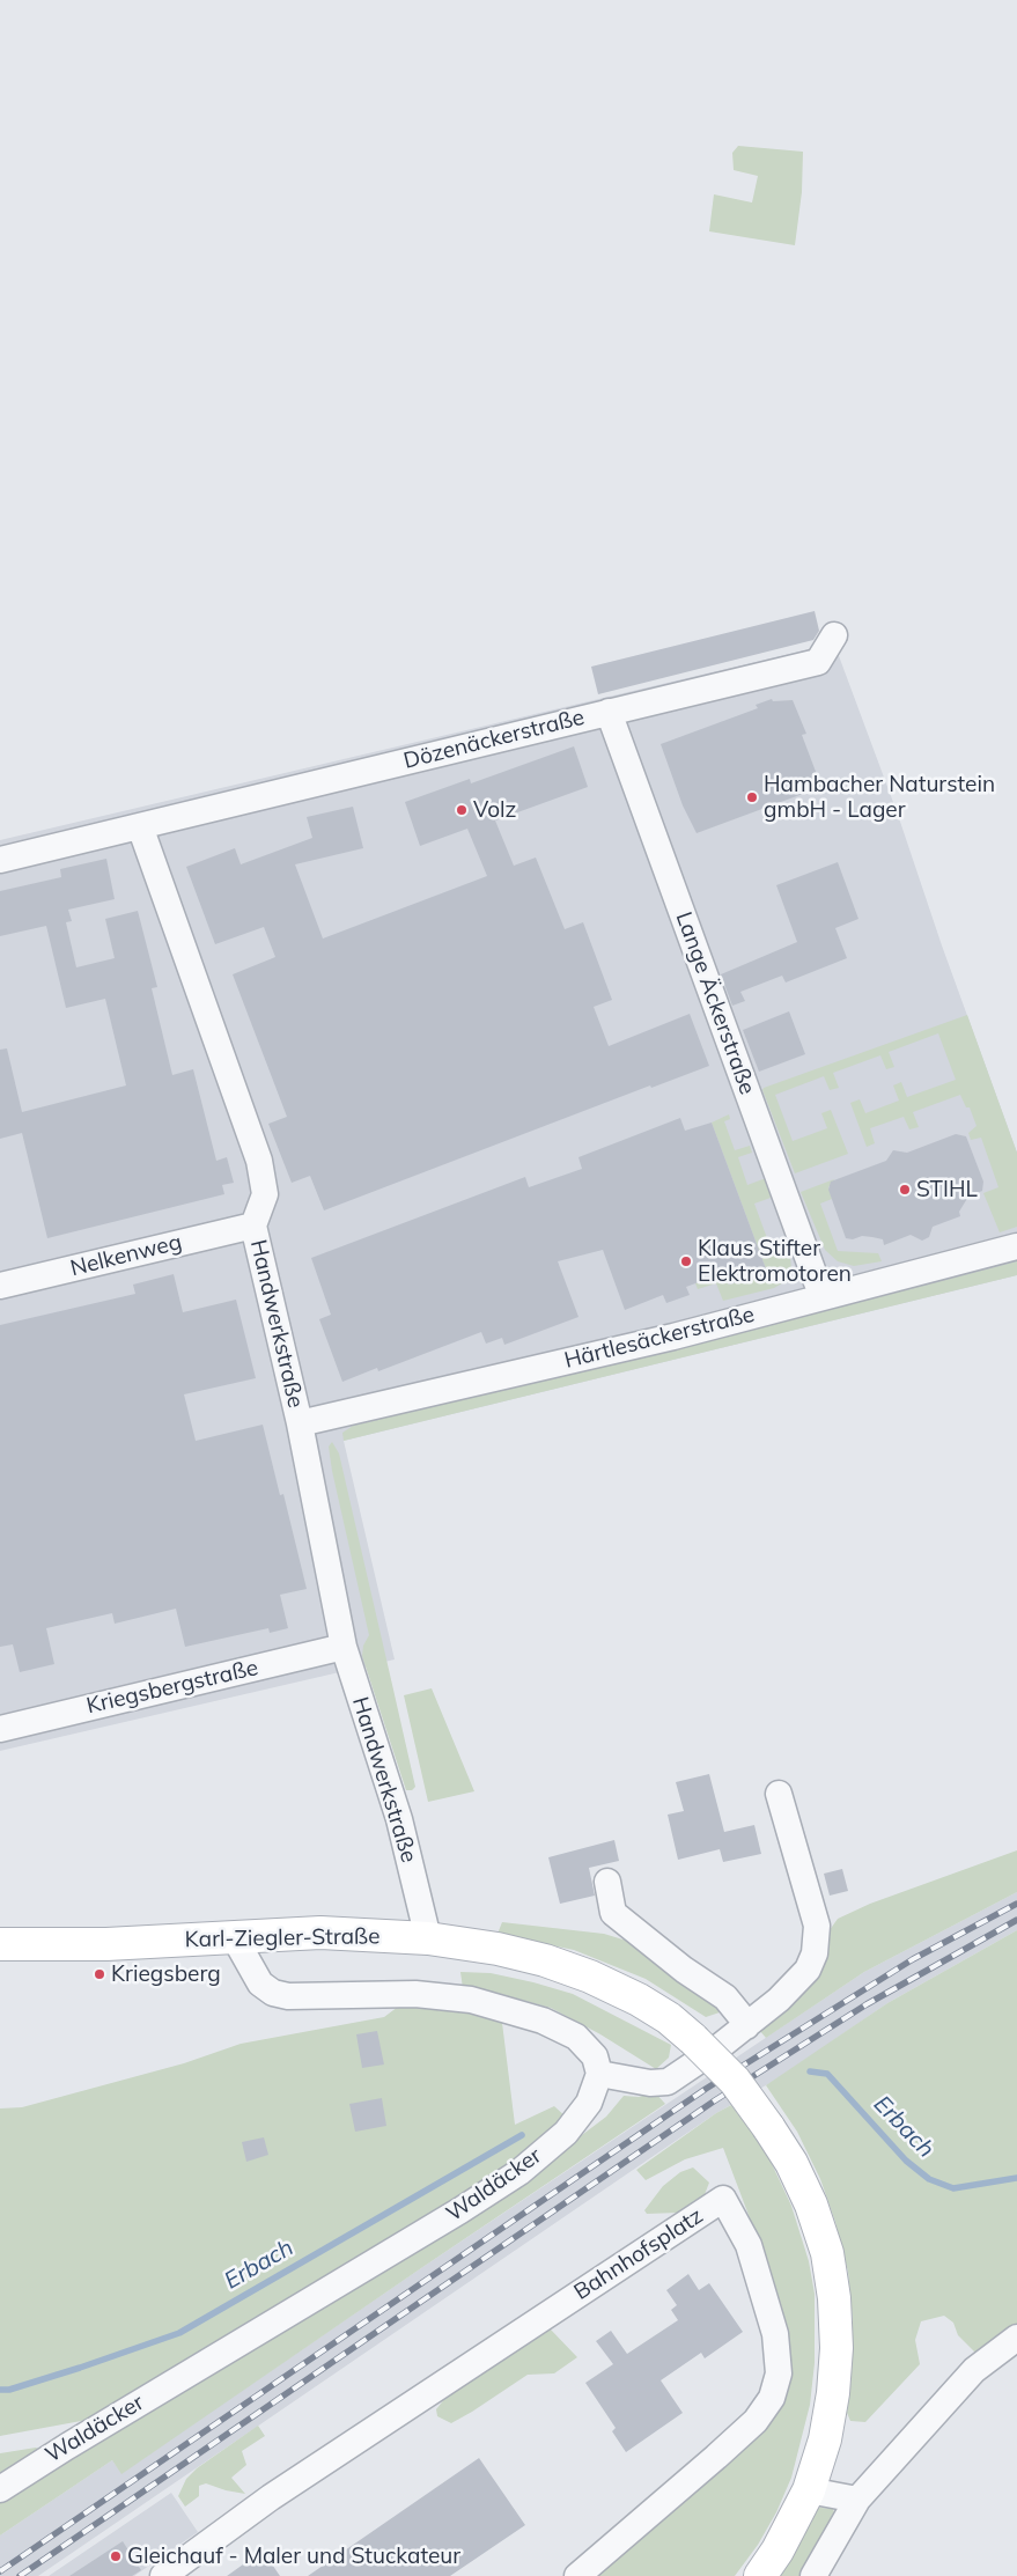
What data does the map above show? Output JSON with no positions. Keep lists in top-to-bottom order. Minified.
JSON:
{"streets":{"street":["Dözenäckerstraße","Lange Äckerstraße","Nelkenweg","Handwerkstraße","Härtlesäckerstraße","Kriegsbergstraße","Karl-Ziegler-Straße","Waldäcker","Bahnhofsplatz"]},"crossings":[["Dözenäckerstraße","Lange Äckerstraße"],["Dözenäckerstraße","Handwerkstraße"],["Lange Äckerstraße","Härtlesäckerstraße"],["Nelkenweg","Handwerkstraße"],["Handwerkstraße","Härtlesäckerstraße"],["Handwerkstraße","Kriegsbergstraße"],["Handwerkstraße","Karl-Ziegler-Straße"]],"water":["Erbach"],"places":["Hambacher Naturstein gmbH - Lager","Volz","STIHL","Klaus Stifter Elektromotoren","Kriegsberg","Gleichauf - Maler und Stuckateur"]}
